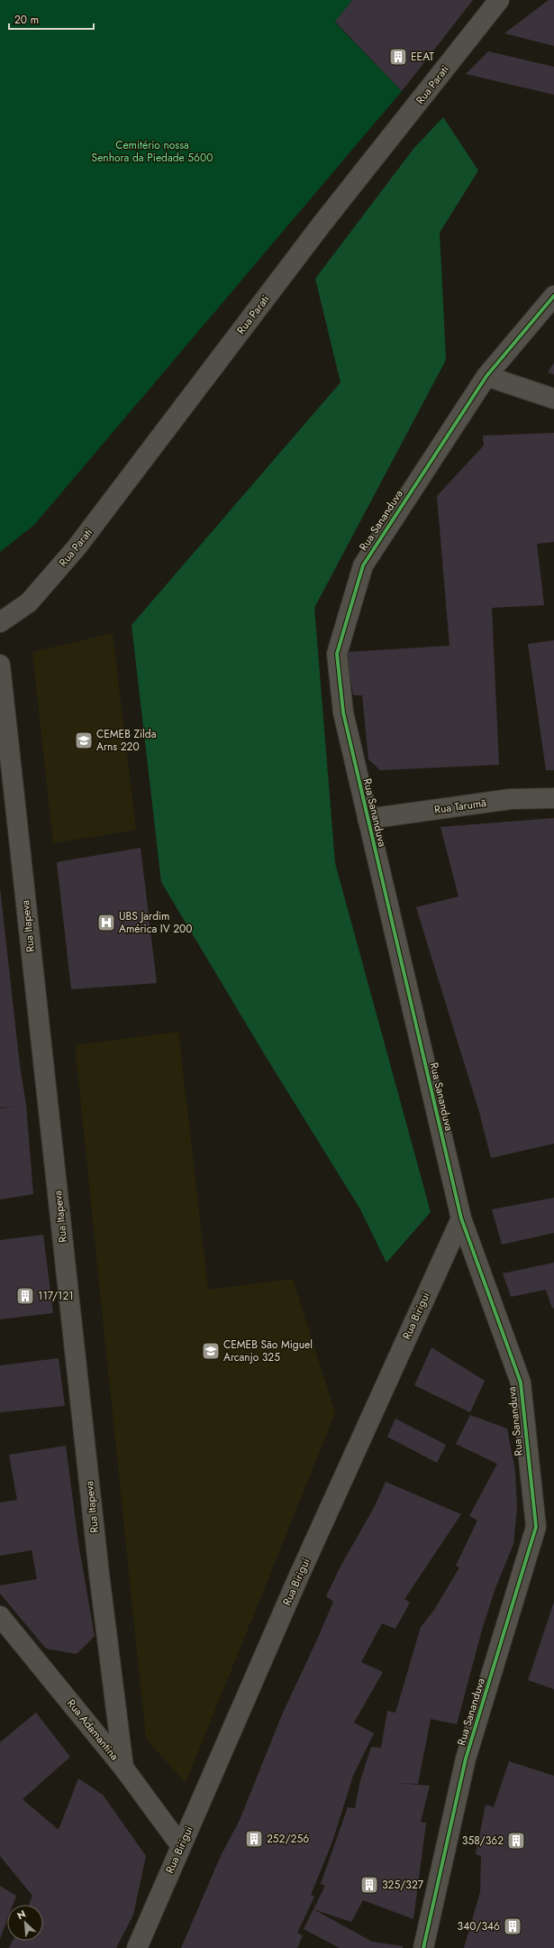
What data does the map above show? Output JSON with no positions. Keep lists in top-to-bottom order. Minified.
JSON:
{"streets":{"street":["Rua Parati","Rua Sananduva","Rua Tarumã","Rua Itapeva","Rua Birigui","Rua Adamantina"]},"crossings":[["Rua Sananduva","Rua Tarumã"],["Rua Sananduva","Rua Birigui"],["Rua Itapeva","Rua Adamantina"],["Rua Birigui","Rua Adamantina"]],"parks":["Cemitério nossa Senhora da Piedade 5600"],"places":{"building":["EEAT","117/121","252/256","358/362","325/327","340/346"],"school or university":["CEMEB Zilda Arns 220","CEMEB São Miguel Arcanjo 325"],"hospital":["UBS Jardim América IV 200"]},"scale_bar":"20 m","north":"top left"}
